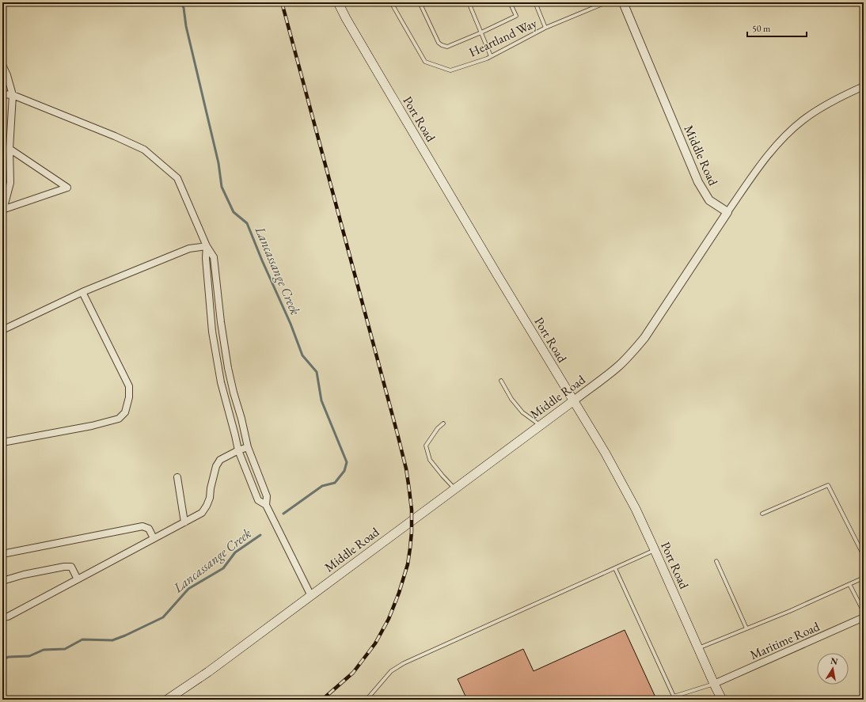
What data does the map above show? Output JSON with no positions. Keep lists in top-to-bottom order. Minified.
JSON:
{"streets":{"main road":["Port Road","Middle Road"],"street":["Maritime Road"],"lane":["Heartland Way"]},"crossings":[["Port Road","Middle Road"],["Port Road","Maritime Road"]],"water":["Lancassange Creek"],"scale_bar":"50 m","north":"top"}
